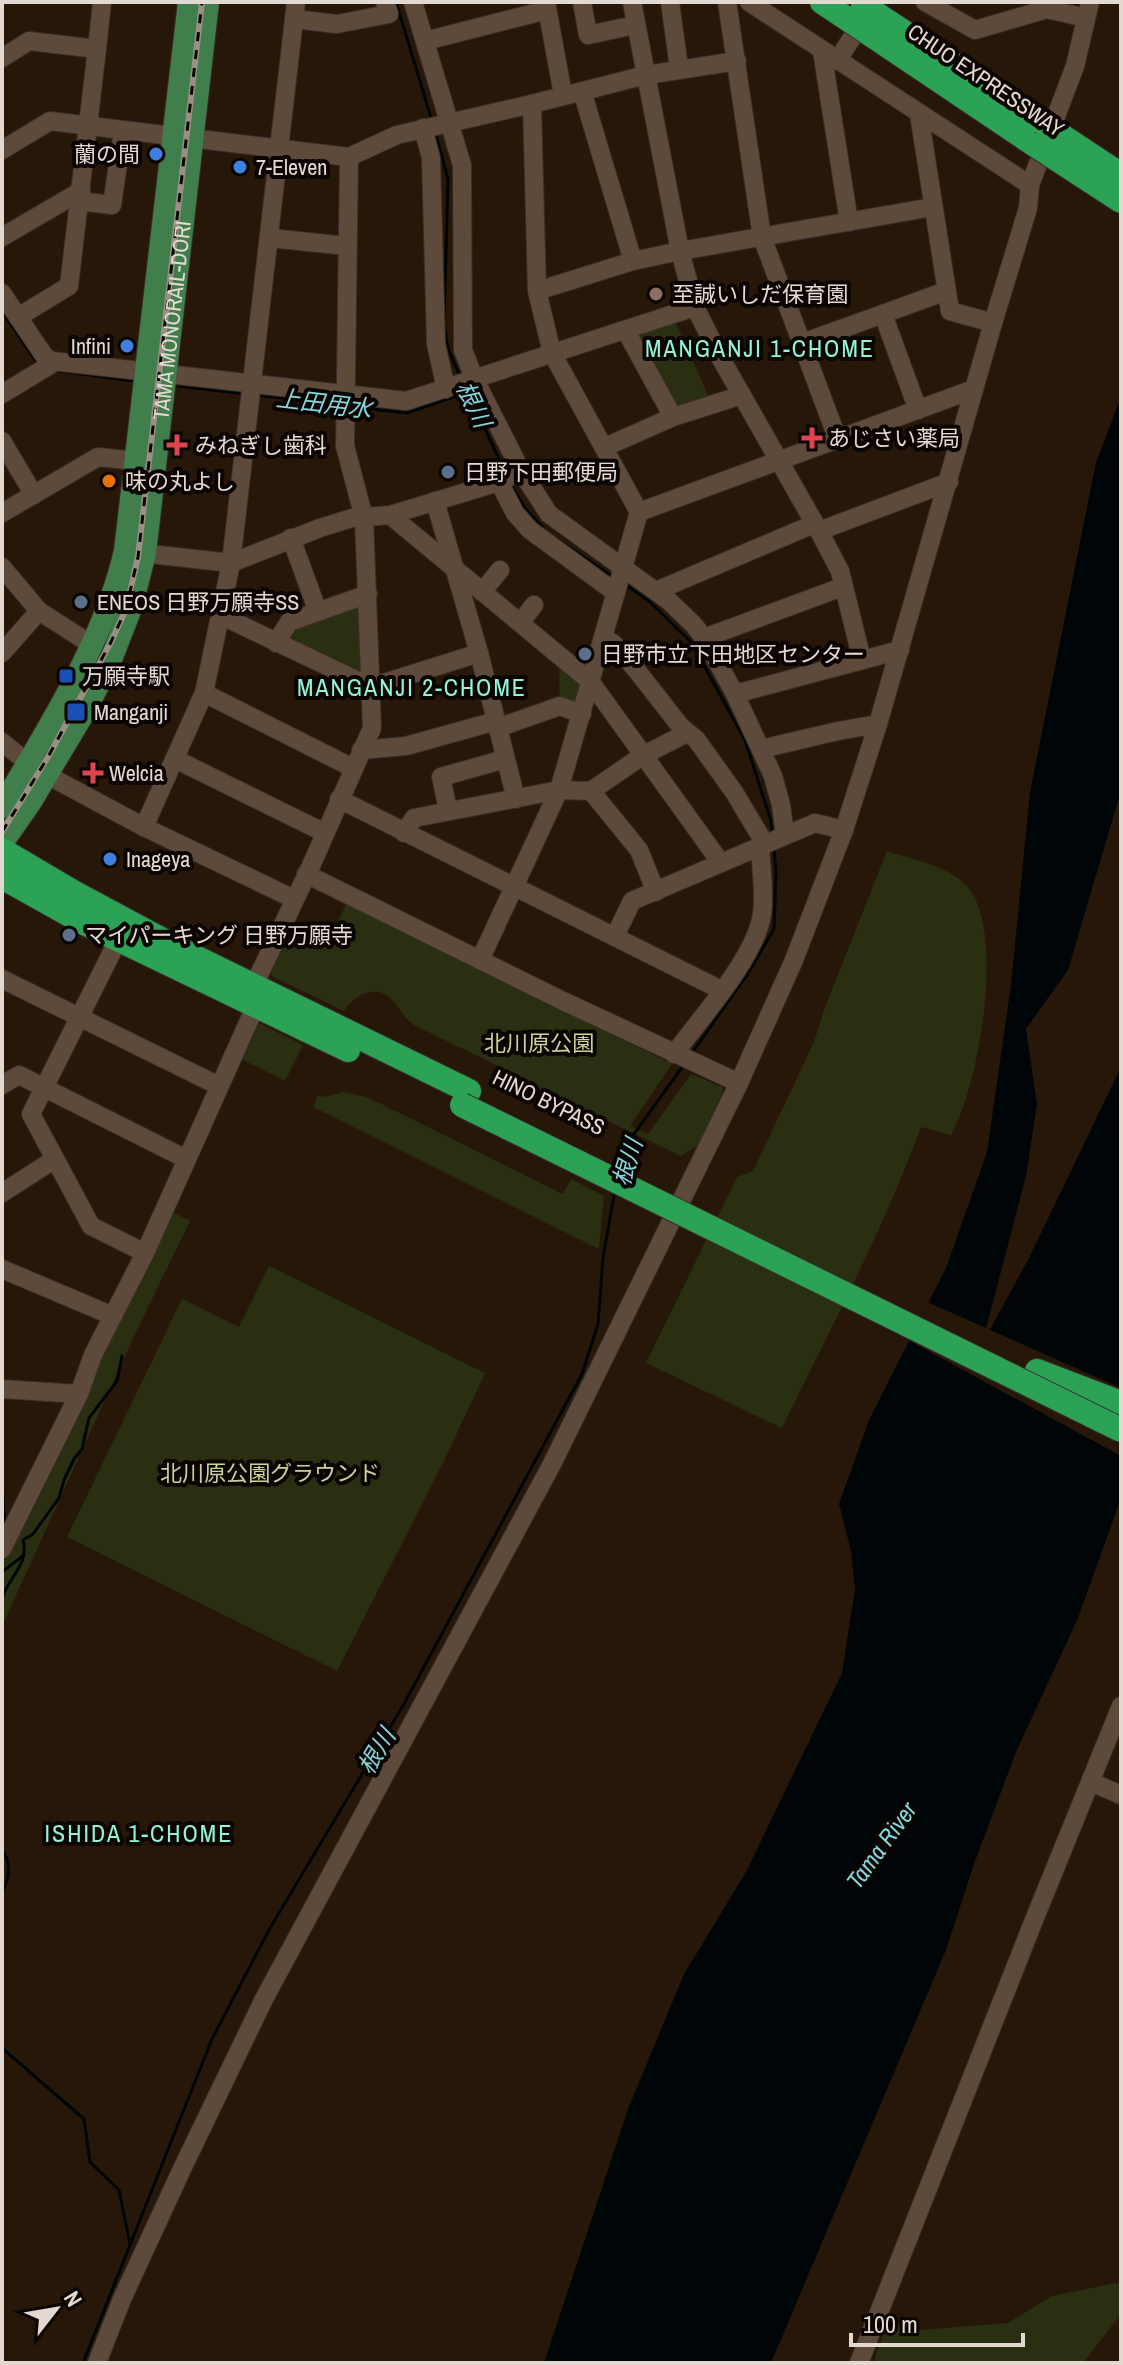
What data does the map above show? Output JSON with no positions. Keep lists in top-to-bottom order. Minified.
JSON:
{"streets":{"highway":["CHUO EXPRESSWAY","HINO BYPASS"],"main road":["TAMA MONORAIL-DORI"]},"districts":["MANGANJI 1-CHOME","MANGANJI 2-CHOME","ISHIDA 1-CHOME"],"water":["上田用水","根川","Tama River"],"parks":["北川原公園","北川原公園グラウンド"],"places":{"other":["蘭の間","7-Eleven","至誠いしだ保育園","Infini","日野下田郵便局","味の丸よし","ENEOS 日野万願寺SS","日野市立下田地区センター","Inageya","マイパーキング 日野万願寺"],"health":["あじさい薬局","みねぎし歯科","Welcia"],"transit":["万願寺駅","Manganji"]},"scale_bar":"100 m","north":"top right"}
